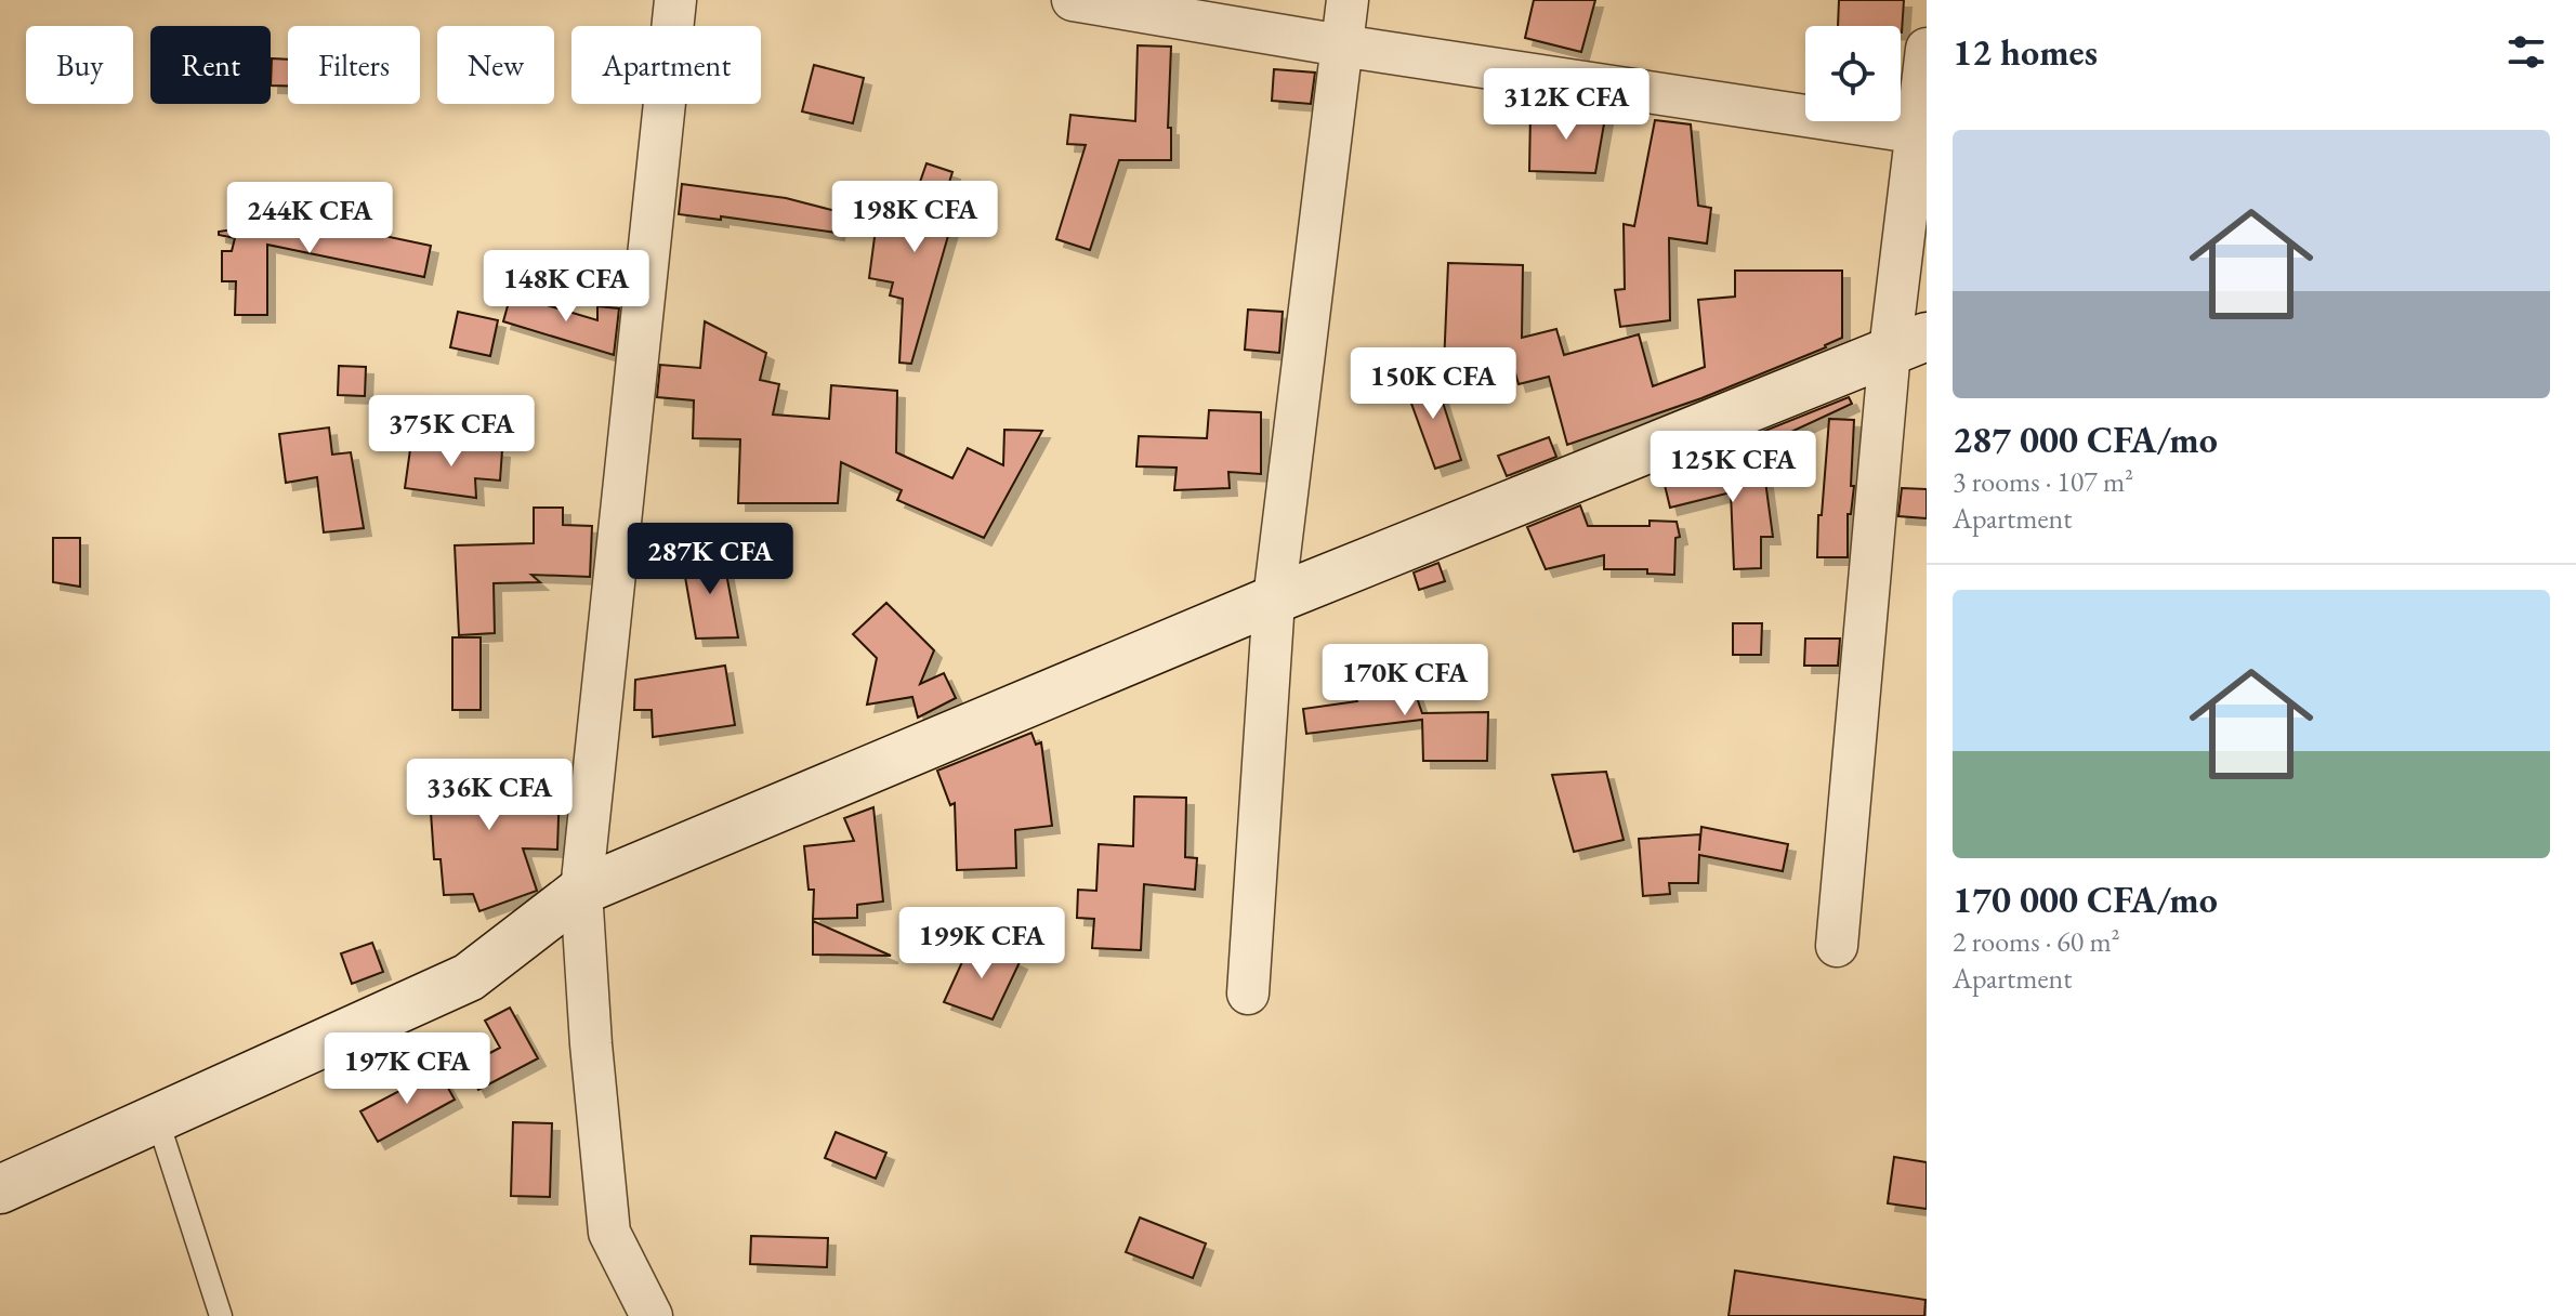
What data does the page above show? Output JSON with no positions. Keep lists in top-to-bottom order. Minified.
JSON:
{"page":{"heading":"12 homes","chip":["Buy","Rent","Filters","New","Apartment"],"price":["312K CFA","198K CFA","244K CFA","148K CFA","150K CFA","375K CFA","125K CFA","287K CFA","170K CFA","336K CFA","199K CFA","197K CFA"],"list":[{"name":"287 000 CFA/mo","note":"3 rooms · 107 m² · Apartment"},{"name":"170 000 CFA/mo","note":"2 rooms · 60 m² · Apartment"}]}}
